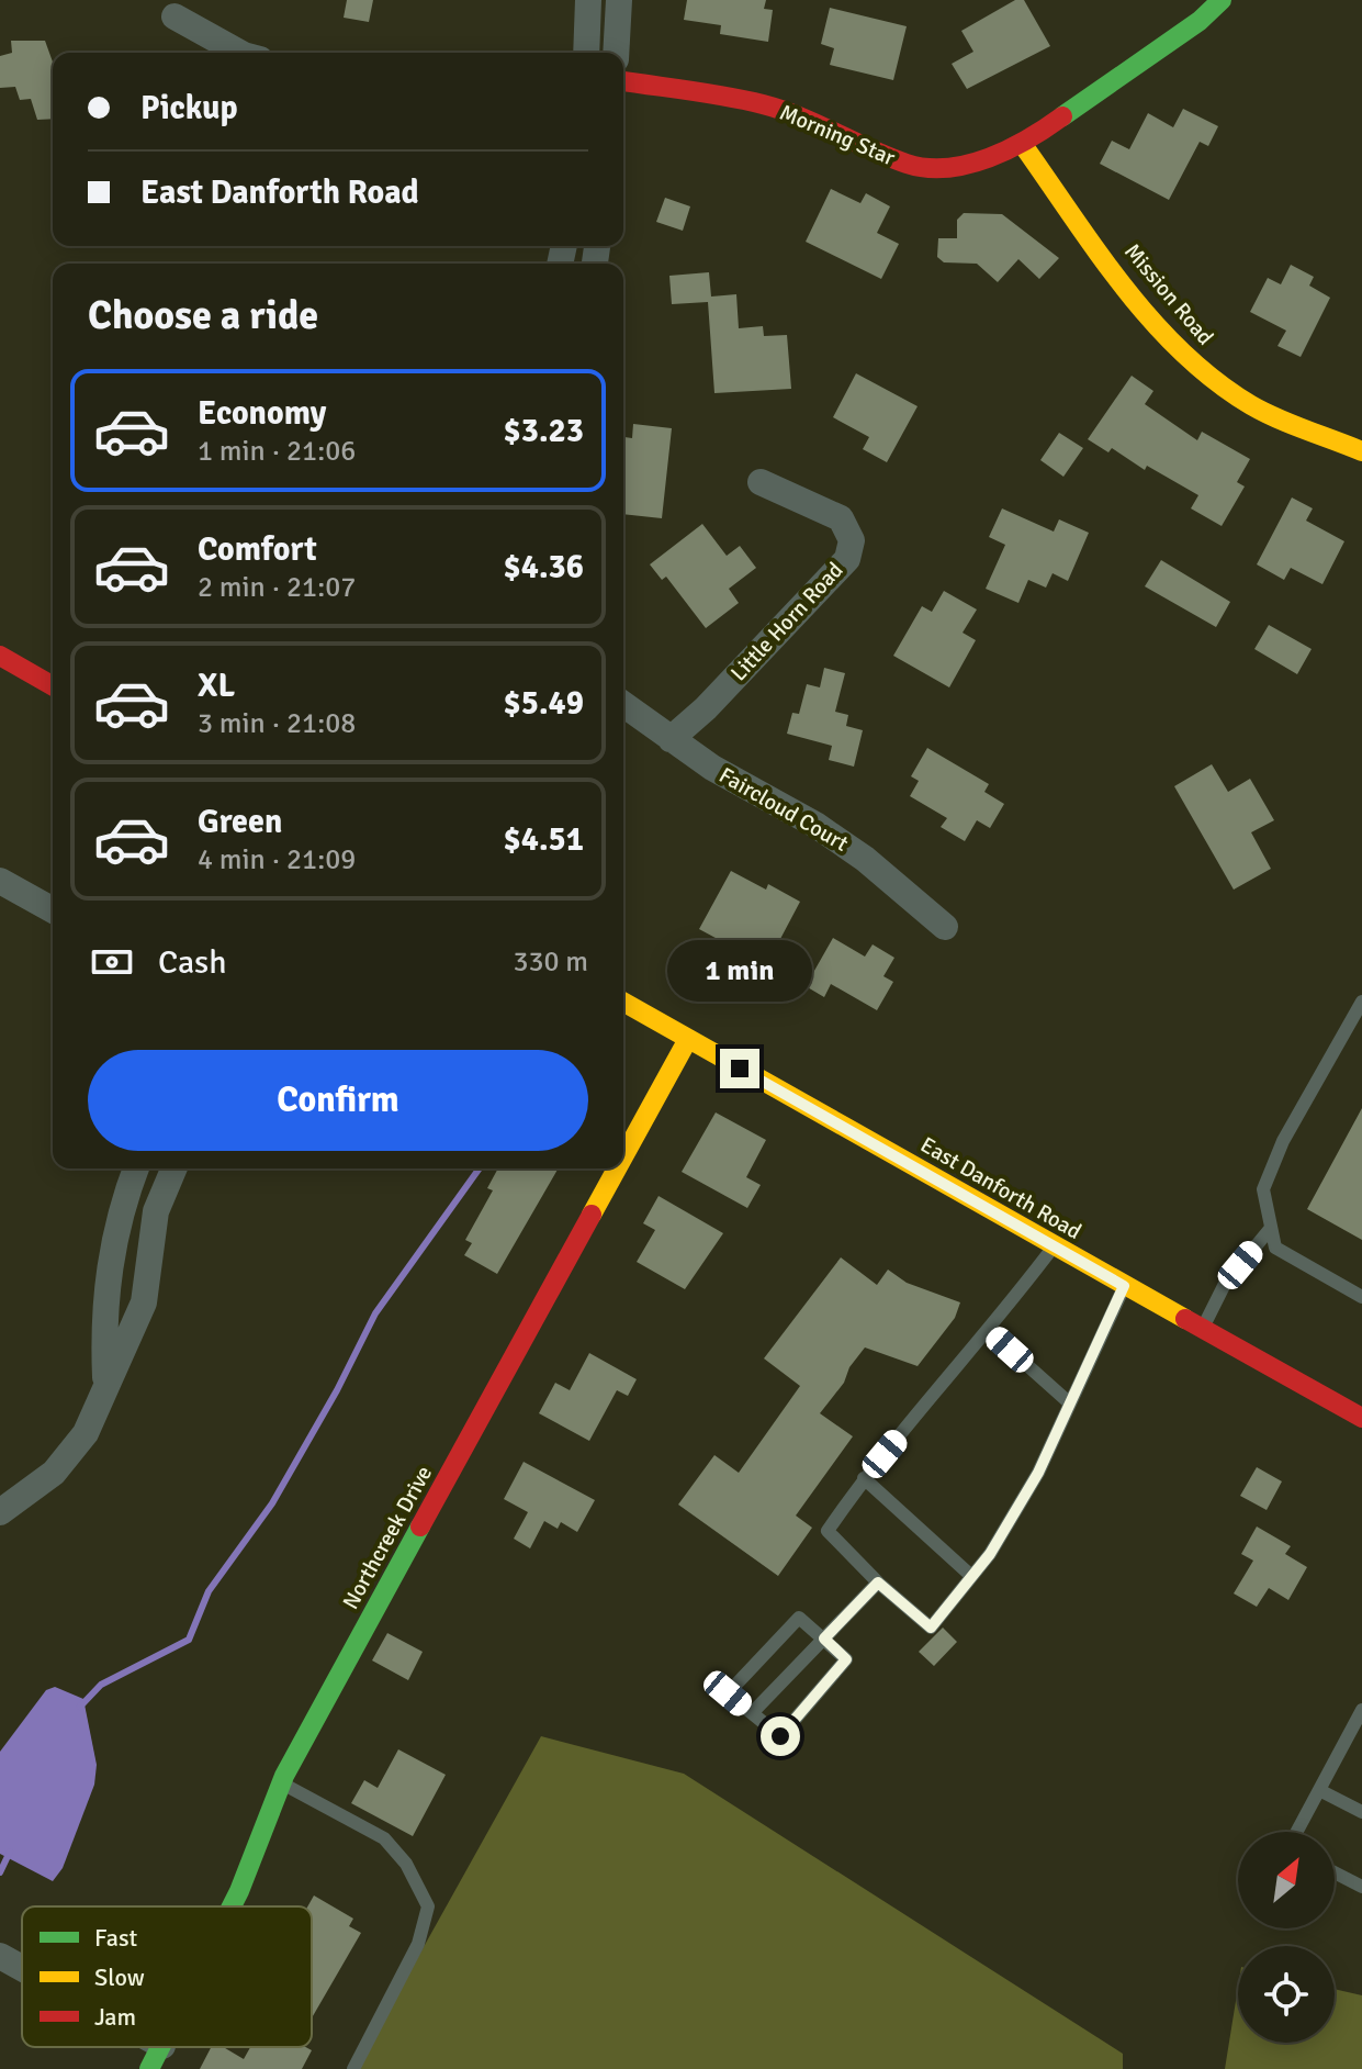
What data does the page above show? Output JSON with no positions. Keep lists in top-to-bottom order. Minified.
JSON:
{"streets":{"street":["Morning Star","Mission Road","Little Horn Road","Faircloud Court","East Danforth Road","Northcreek Drive"]},"crossings":[["Morning Star","Mission Road"],["Little Horn Road","Faircloud Court"],["East Danforth Road","Northcreek Drive"]],"legend":["Fast","Slow","Jam"],"north":"top right","page":{"banner":["Pickup","East Danforth Road"],"heading":"Choose a ride","list":[{"name":"Economy","note":"1 min · 21:06","value":"$3.23"},{"name":"Comfort","note":"2 min · 21:07","value":"$4.36"},{"name":"XL","note":"3 min · 21:08","value":"$5.49"},{"name":"Green","note":"4 min · 21:09","value":"$4.51"}],"pay":["Cash","330 m"],"bubble":"1 min","buttons":"Confirm"}}
